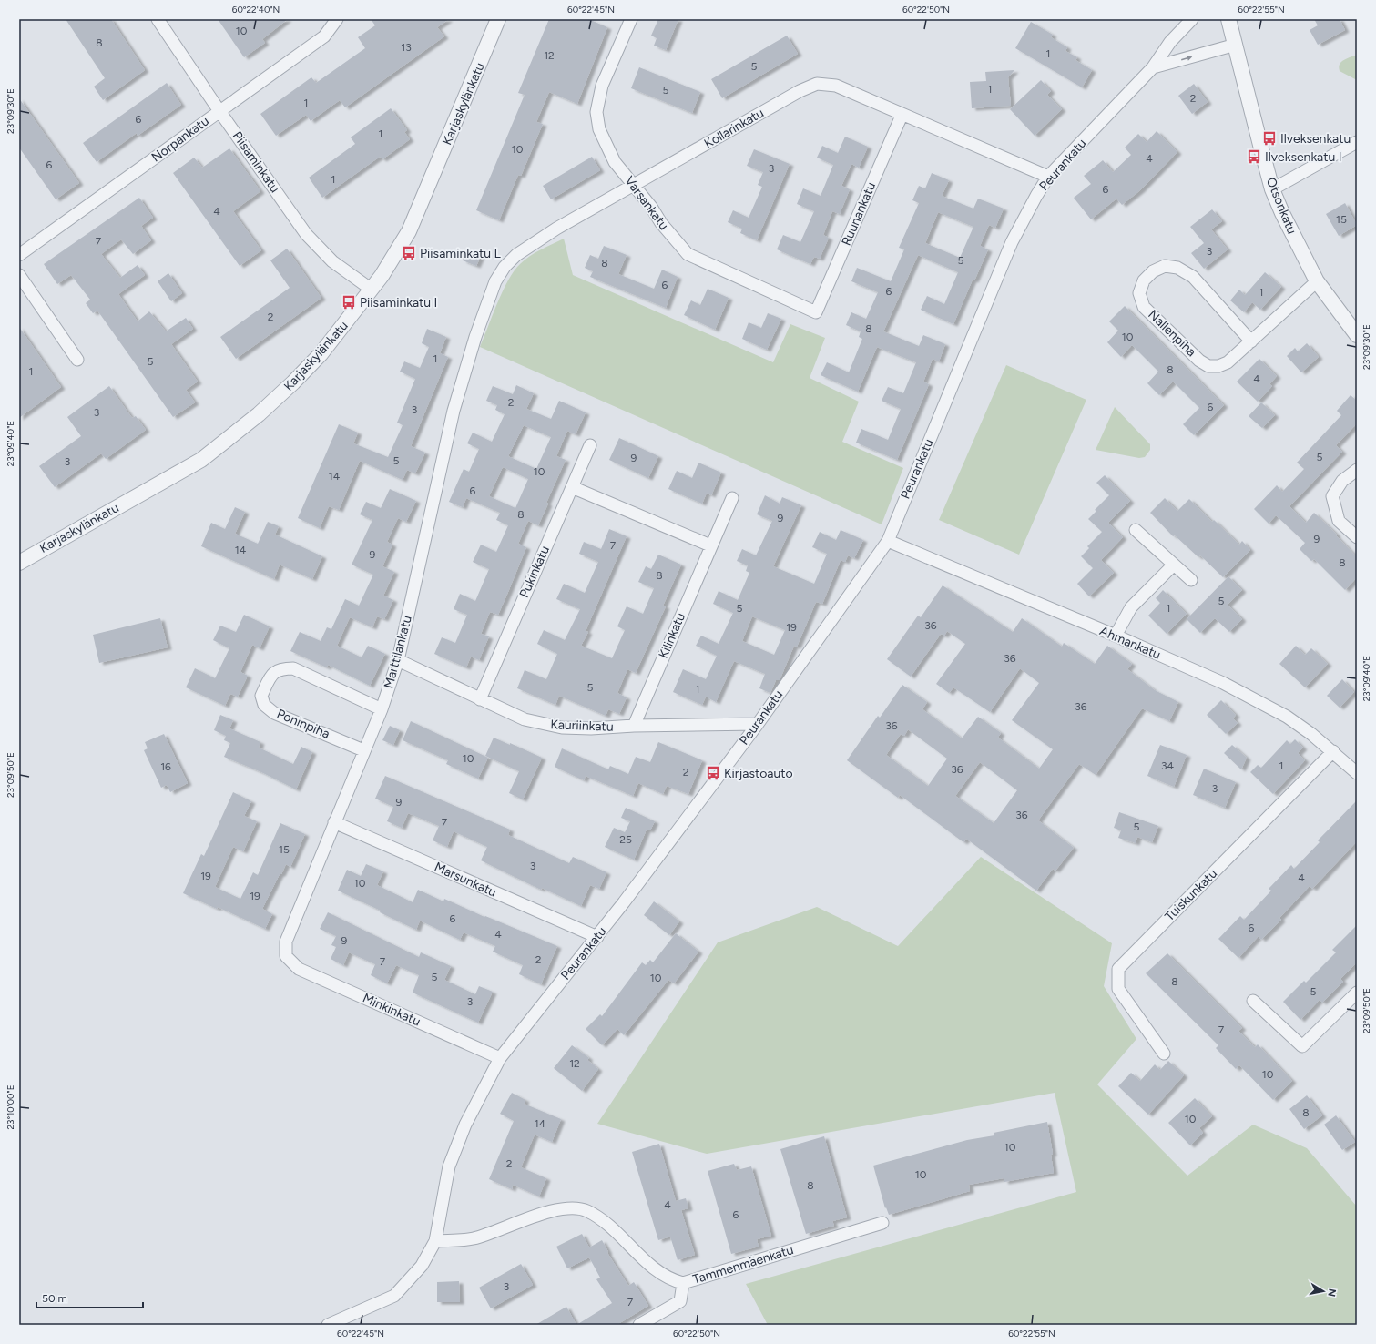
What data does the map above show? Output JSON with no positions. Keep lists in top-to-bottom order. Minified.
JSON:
{"streets":{"street":["Karjaskylänkatu","Kollarinkatu","Norpankatu","Piisaminkatu","Peurankatu","Varsankatu","Otsonkatu","Ruunankatu","Nallenpiha","Pukinkatu","Kilinkatu","Ahmankatu","Marttilankatu","Poninpiha","Kauriinkatu","Marsunkatu","Tuiskunkatu","Minkinkatu","Tammenmäenkatu"]},"crossings":[["Karjaskylänkatu","Piisaminkatu"],["Kollarinkatu","Peurankatu"],["Kollarinkatu","Varsankatu"],["Kollarinkatu","Ruunankatu"],["Kollarinkatu","Marttilankatu"],["Norpankatu","Piisaminkatu"],["Peurankatu","Ahmankatu"],["Peurankatu","Kauriinkatu"],["Peurankatu","Marsunkatu"],["Peurankatu","Minkinkatu"],["Peurankatu","Tammenmäenkatu"],["Varsankatu","Ruunankatu"],["Otsonkatu","Nallenpiha"],["Pukinkatu","Kauriinkatu"],["Kilinkatu","Kauriinkatu"],["Ahmankatu","Tuiskunkatu"],["Marttilankatu","Poninpiha"],["Marttilankatu","Kauriinkatu"],["Marttilankatu","Marsunkatu"],["Marttilankatu","Minkinkatu"]],"places":{"bus stop":["Ilveksenkatu","Ilveksenkatu I","Piisaminkatu L","Piisaminkatu I","Kirjastoauto"]},"house_numbers":["10","8","13","1","12","5","1","5","2","1","6","1","10","4","6","3","1","6","4","15","7","3","5","8","6","6","1","2","8","10","1","5","8","1","4","2","6","3","3","5","9","5","3","10","14","6","8","9","9","7","14","9","8","8","5","5","1","36","19","36","5","1","36","36","10","34","1","16","36","2","3","9","36","7","5","25","15","3","19","4","10","19","6","6","4","9","2","7","5","10","8","5","3","7","12","10","8","10","14","10","2","10","8","4","6","3","7"],"scale_bar":"50 m","north":"right","coordinates":["60°22'40\"N","60°22'45\"N","60°22'50\"N","60°22'55\"N","23°09'30\"E","23°09'40\"E","23°09'50\"E","23°10'00\"E"]}
